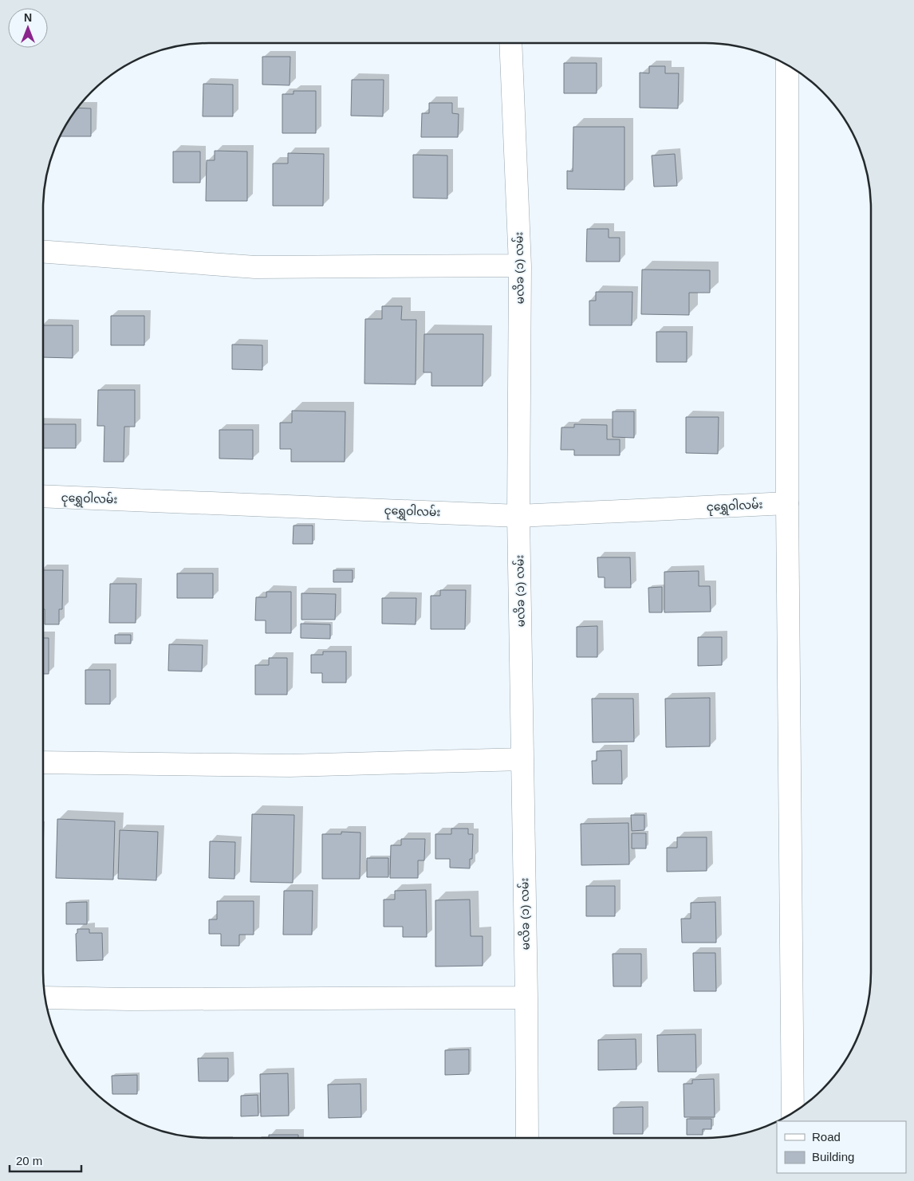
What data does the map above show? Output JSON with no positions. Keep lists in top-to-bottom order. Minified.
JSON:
{"streets":{"street":["မလိခ (၁) လမ်း","ငုရွှေဝါလမ်း"]},"crossings":[["မလိခ (၁) လမ်း","ငုရွှေဝါလမ်း"]],"legend":["Road","Building"],"scale_bar":"20 m","north":"top"}
